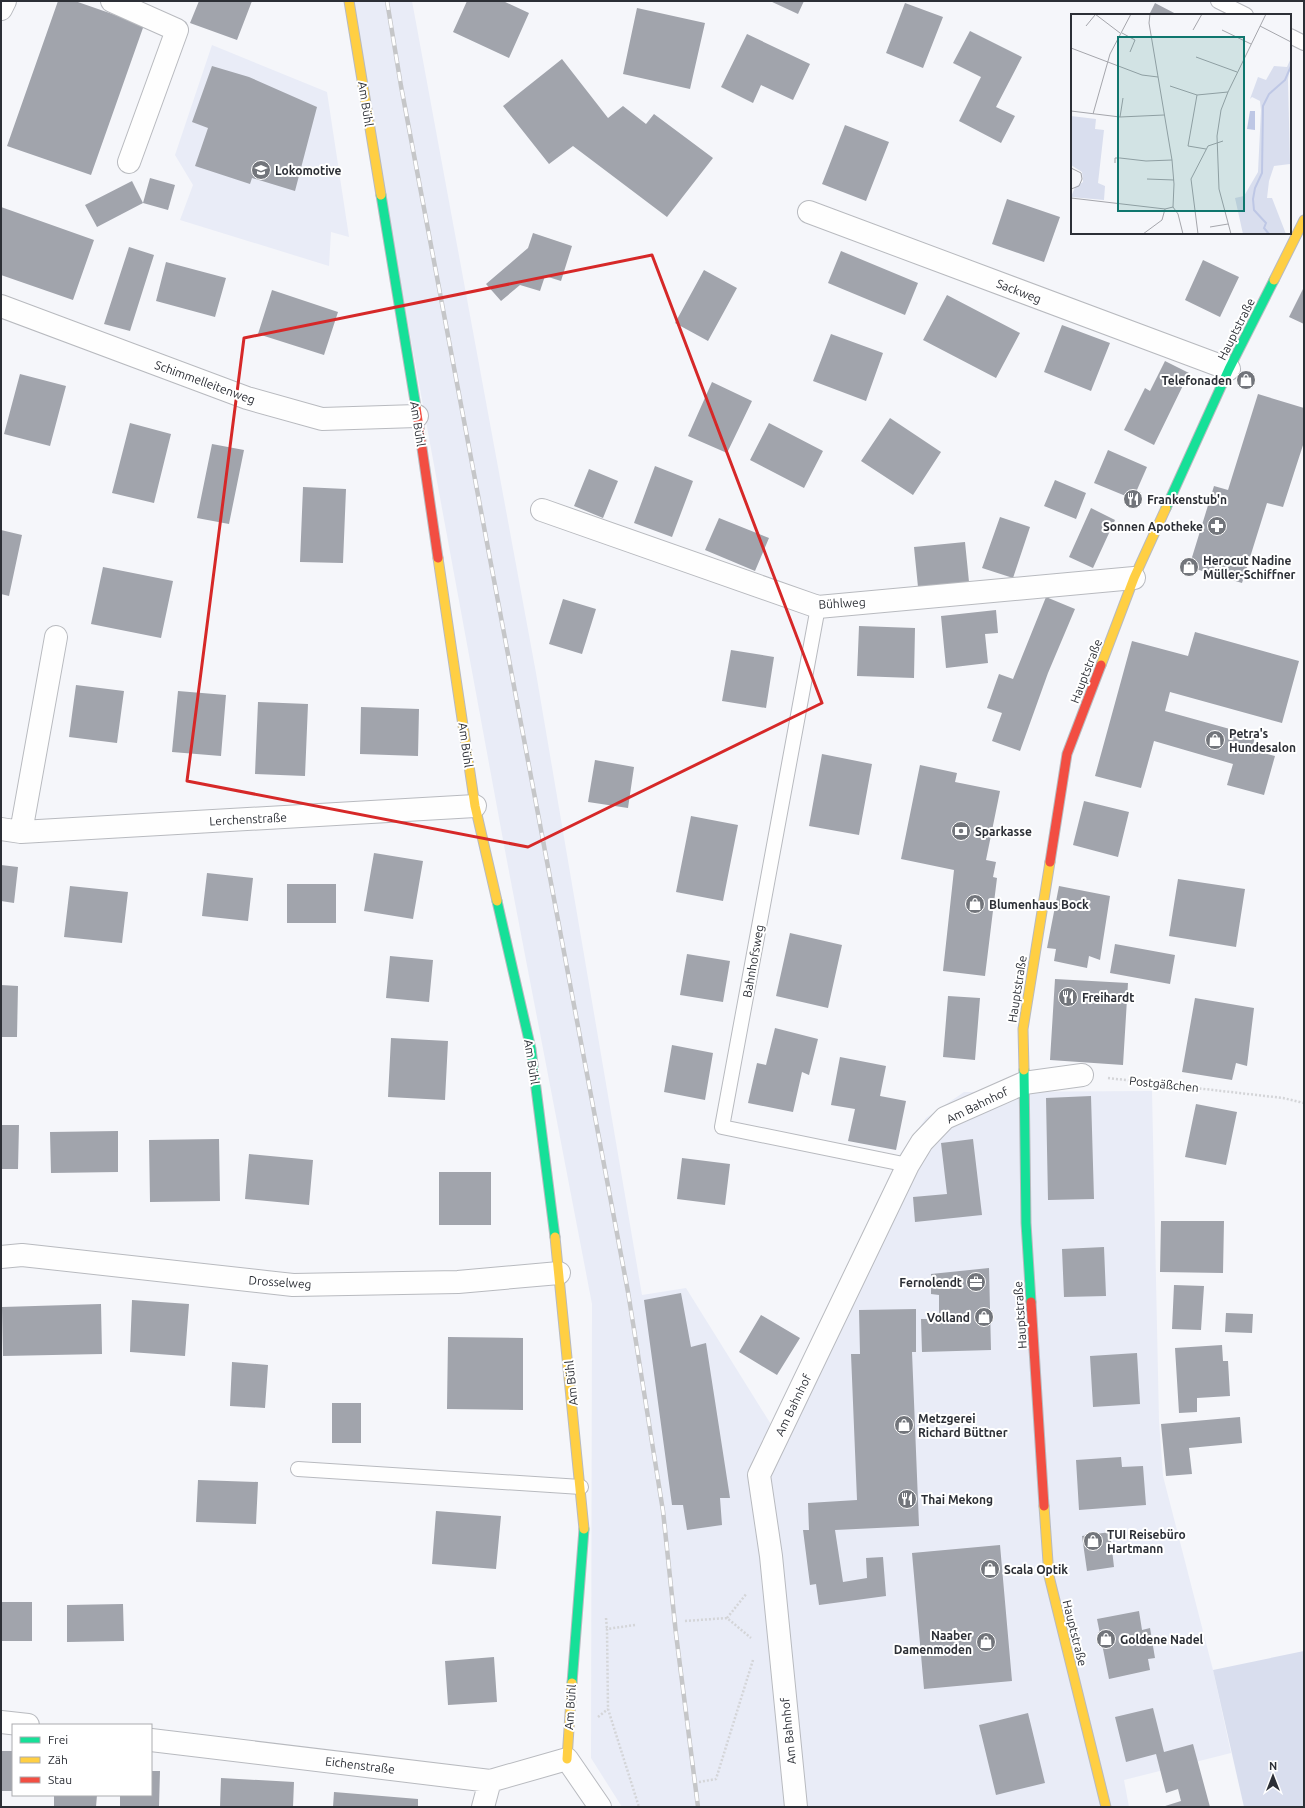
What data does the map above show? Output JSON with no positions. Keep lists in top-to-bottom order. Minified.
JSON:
{"streets":{"street":["Am Bühl","Sackweg","Hauptstraße","Schimmelleitenweg","Bühlweg","Lerchenstraße","Am Bahnhof","Drosselweg","Eichenstraße"],"lane":["Bahnhofsweg"],"path":["Postgäßchen"]},"crossings":[["Am Bühl","Schimmelleitenweg"],["Am Bühl","Lerchenstraße"],["Am Bühl","Drosselweg"],["Am Bühl","Eichenstraße"],["Sackweg","Hauptstraße"],["Hauptstraße","Bühlweg"],["Hauptstraße","Am Bahnhof"],["Bühlweg","Bahnhofsweg"],["Bahnhofsweg","Am Bahnhof"]],"places":{"school or university":["Lokomotive"],"shop":["Telefonaden","Herocut Nadine Müller-Schiffner","Petra's Hundesalon","Blumenhaus Bock","Volland","Metzgerei Richard Büttner","TUI Reisebüro Hartmann","Scala Optik","Goldene Nadel","Naaber Damenmoden"],"restaurant":["Frankenstub'n","Freihardt","Thai Mekong"],"pharmacy":["Sonnen Apotheke"],"bank":["Sparkasse"],"office":["Fernolendt"]},"legend":["Frei","Zäh","Stau"],"north":"top"}
